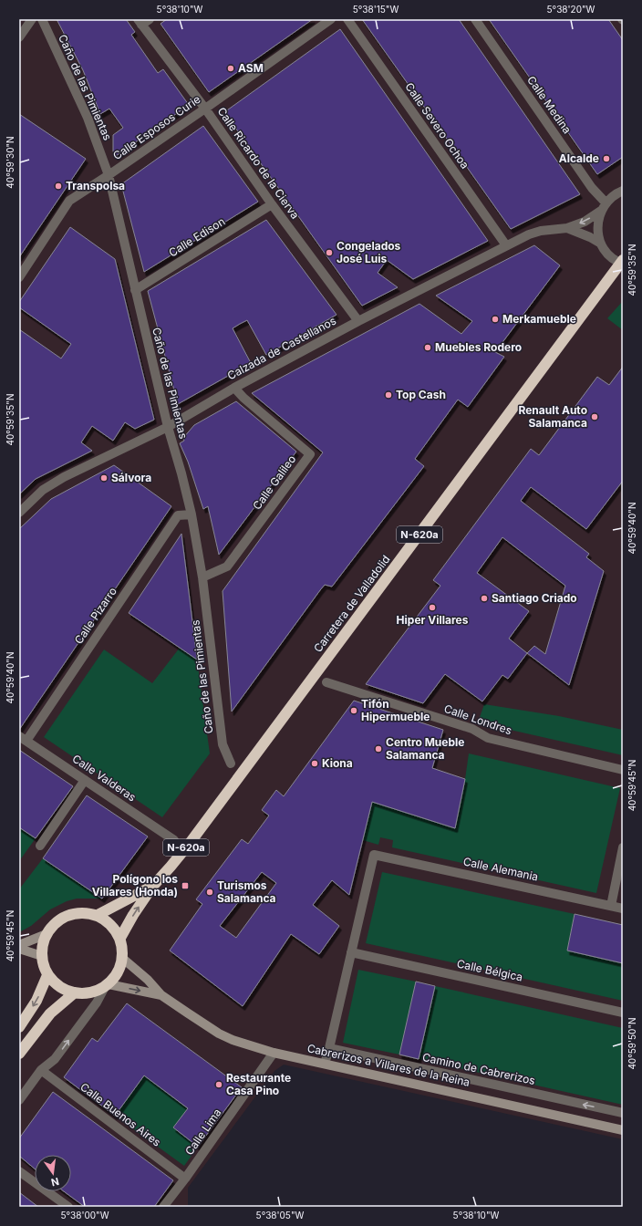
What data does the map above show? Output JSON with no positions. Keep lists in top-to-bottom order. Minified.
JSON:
{"streets":{"highway":["N-620a","Carretera de Valladolid"],"street":["Caño de las Pimientas","Calle Medina","Calle Severo Ochoa","Calle Esposos Curie","Calle Ricardo de la Cierva","Calle Edison","Calzada de Castellanos","Calle Galileo","Calle Pizarro","Calle Londres","Calle Valderas","Calle Alemania","Calle Bélgica","Cabrerizos a Villares de la Reina","Camino de Cabrerizos","Calle Buenos Aires","Calle Lima"]},"crossings":[["Caño de las Pimientas","Calle Esposos Curie"],["Caño de las Pimientas","Calle Edison"],["Caño de las Pimientas","Calzada de Castellanos"],["Caño de las Pimientas","Calle Galileo"],["Caño de las Pimientas","Calle Pizarro"],["Calle Medina","Calzada de Castellanos"],["Calle Severo Ochoa","Calzada de Castellanos"],["Calle Esposos Curie","Calle Ricardo de la Cierva"],["Calle Ricardo de la Cierva","Calle Edison"],["Calle Ricardo de la Cierva","Calzada de Castellanos"],["Calzada de Castellanos","Calle Galileo"],["Calzada de Castellanos","Carretera de Valladolid"],["Carretera de Valladolid","Cabrerizos a Villares de la Reina"],["Calle Pizarro","Calle Valderas"],["Calle Alemania","Calle Bélgica"],["Cabrerizos a Villares de la Reina","Calle Lima"],["Calle Buenos Aires","Calle Lima"]],"one_way":["Camino de Cabrerizos"],"places":{"other":["ASM","Alcalde","Transpolsa","Congelados José Luis","Merkamueble","Muebles Rodero","Top Cash","Renault Auto Salamanca","Sálvora","Santiago Criado","Hiper Villares","Tifón Hipermueble","Centro Mueble Salamanca","Kiona","Turismos Salamanca","Restaurante Casa Pino"],"transit":["Polígono los Villares (Honda)"]},"north":"bottom","coordinates":["5°38'10\"W","5°38'15\"W","5°38'20\"W","40°59'30\"N","40°59'35\"N","40°59'40\"N","40°59'45\"N","40°59'50\"N","5°38'00\"W","5°38'05\"W"]}
